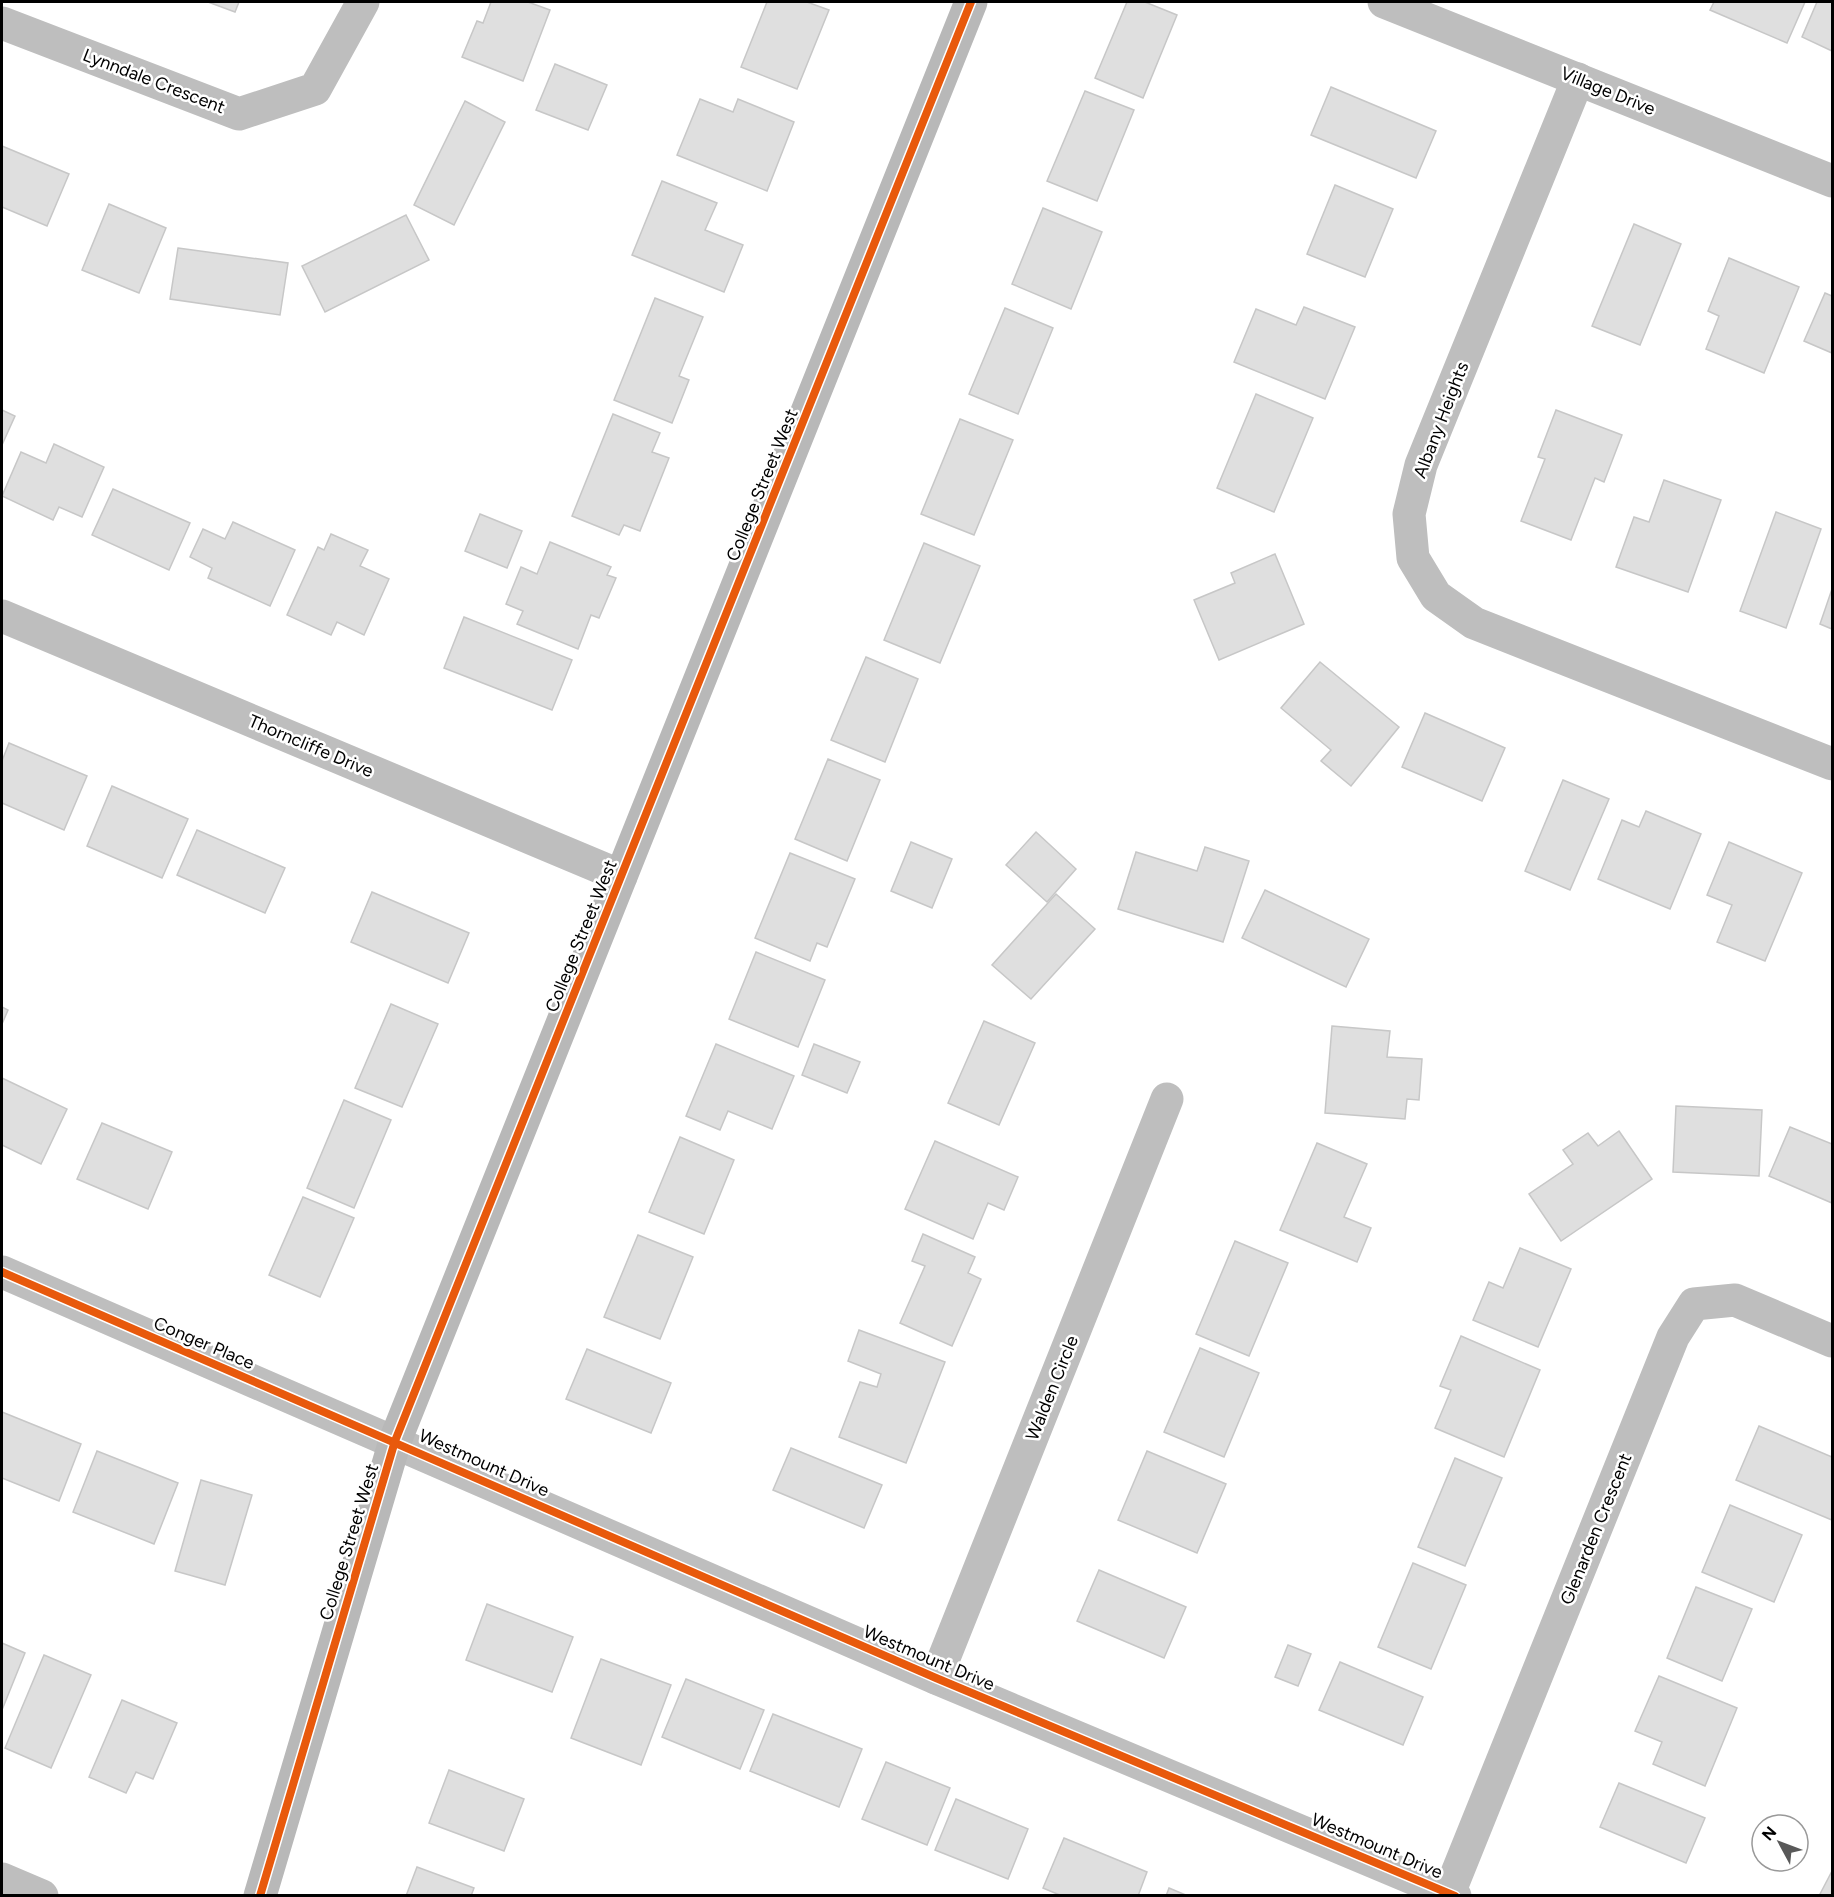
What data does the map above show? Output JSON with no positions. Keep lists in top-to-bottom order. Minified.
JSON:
{"streets":{"street":["Lynndale Crescent","Village Drive","Albany Heights","College Street West","Thorncliffe Drive","Conger Place","Walden Circle","Westmount Drive","Glenarden Crescent"]},"crossings":[["Village Drive","Albany Heights"],["College Street West","Thorncliffe Drive"],["College Street West","Conger Place"],["College Street West","Westmount Drive"],["Conger Place","Westmount Drive"],["Walden Circle","Westmount Drive"],["Westmount Drive","Glenarden Crescent"]],"north":"top left"}
